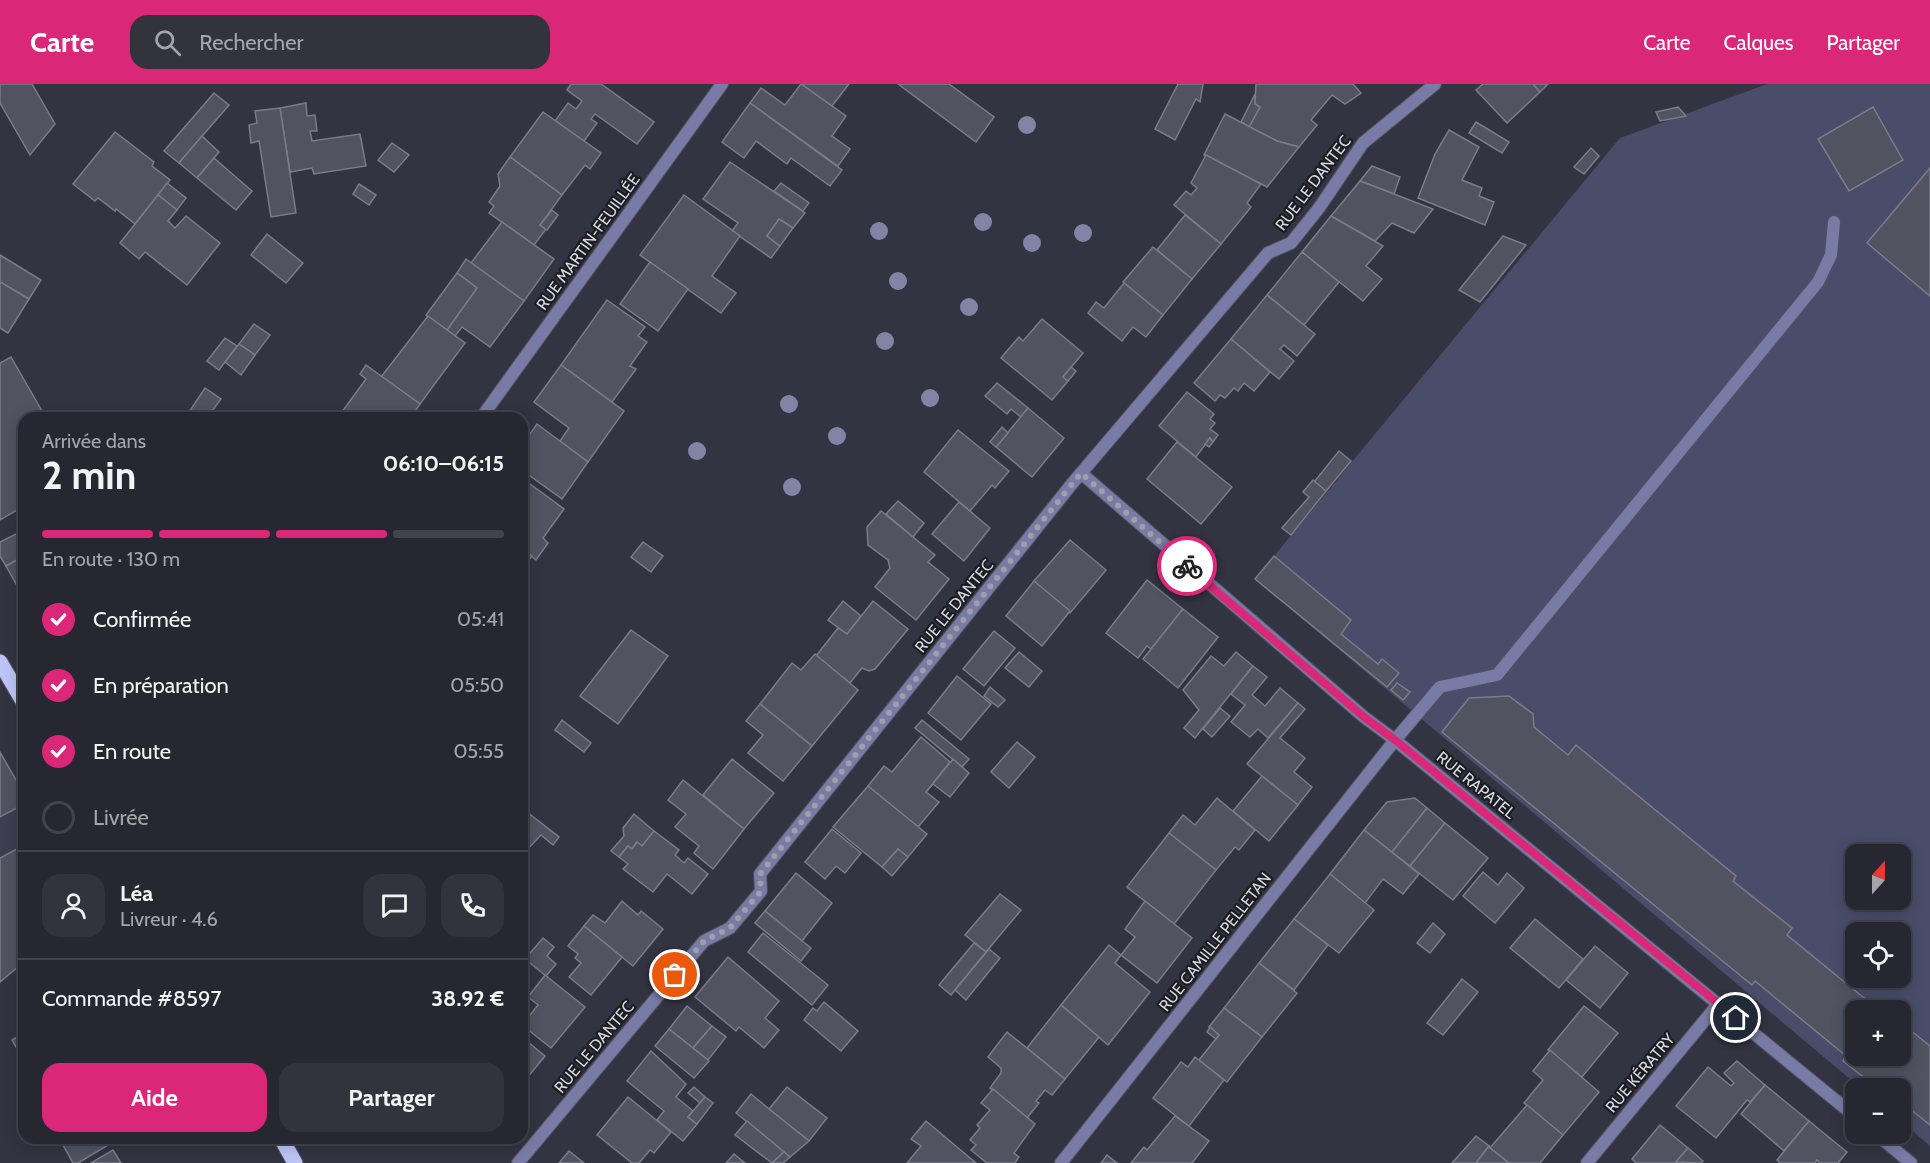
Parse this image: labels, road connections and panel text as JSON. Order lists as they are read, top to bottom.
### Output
{
  "streets": {
    "street": [
      "RUE LE DANTEC",
      "RUE MARTIN-FEUILLÉE",
      "RUE RAPATEL",
      "RUE CAMILLE PELLETAN",
      "RUE KÉRATRY"
    ]
  },
  "crossings": [
    ["RUE LE DANTEC", "RUE RAPATEL"],
    ["RUE RAPATEL", "RUE CAMILLE PELLETAN"],
    ["RUE RAPATEL", "RUE KÉRATRY"]
  ],
  "north": "top",
  "page": {
    "header": "Carte",
    "search": "Rechercher",
    "nav": ["Carte", "Calques", "Partager"],
    "heading": ["2 min", "Arrivée dans", "06:10–06:15"],
    "panel": [
      "Léa",
      "Livreur · 4.6",
      "Commande #8597",
      "38.92 €"
    ],
    "bar": "En route · 130 m",
    "list": [
      ["Confirmée", "05:41"],
      ["En préparation", "05:50"],
      ["En route", "05:55"],
      "Livrée"
    ],
    "map_buttons": ["+", "−"],
    "buttons": ["Aide", "Partager"]
  }
}
